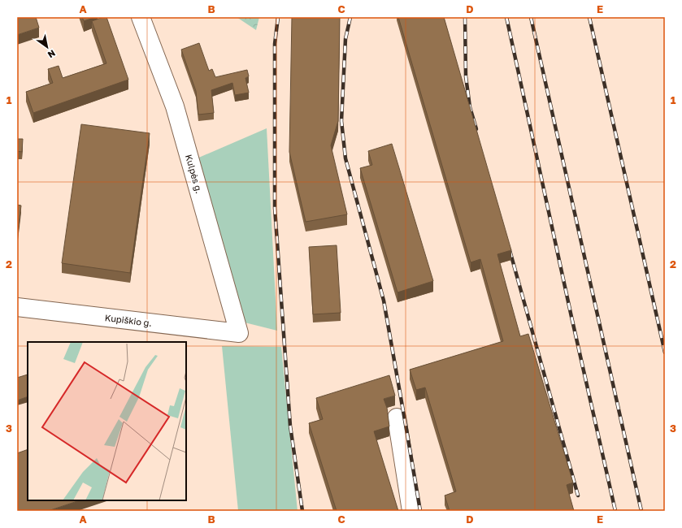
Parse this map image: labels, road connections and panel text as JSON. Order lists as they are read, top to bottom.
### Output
{
  "streets": {
    "street": ["Kulpės g.", "Kupiškio g."]
  },
  "crossings": [
    ["Kulpės g.", "Kupiškio g."]
  ],
  "north": "bottom right",
  "grid": {
    "columns": [
      "A",
      "B",
      "C",
      "D",
      "E"
    ],
    "rows": ["1", "2", "3"]
  }
}
